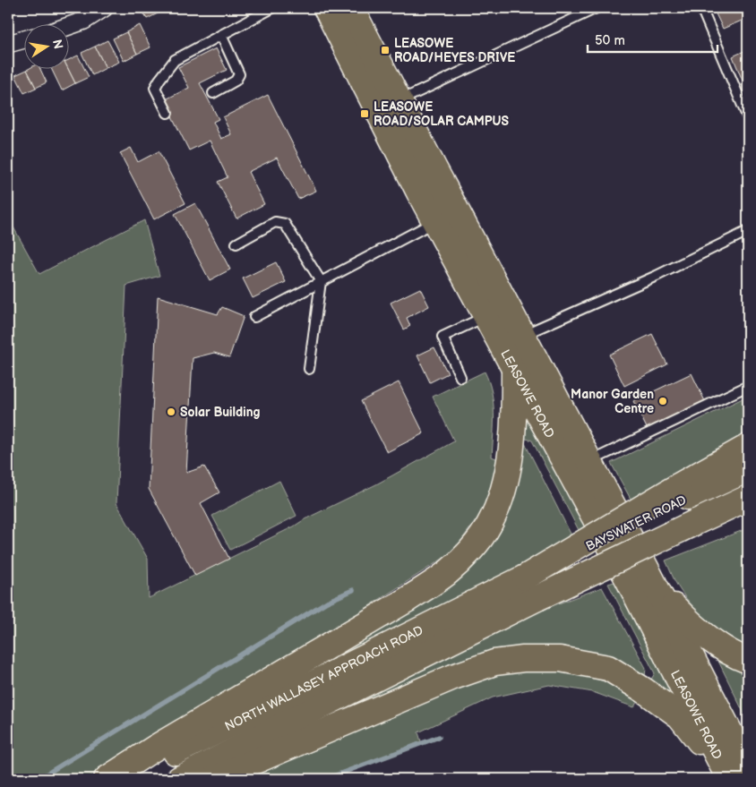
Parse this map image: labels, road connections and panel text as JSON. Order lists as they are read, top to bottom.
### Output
{
  "streets": {
    "main road": ["LEASOWE ROAD", "BAYSWATER ROAD", "NORTH WALLASEY APPROACH ROAD"]
  },
  "crossings": [
    ["BAYSWATER ROAD", "NORTH WALLASEY APPROACH ROAD"]
  ],
  "places": {
    "transit": ["LEASOWE ROAD/HEYES DRIVE", "LEASOWE ROAD/SOLAR CAMPUS"],
    "other": ["Manor Garden Centre", "Solar Building"]
  },
  "scale_bar": "50 m",
  "north": "right"
}
